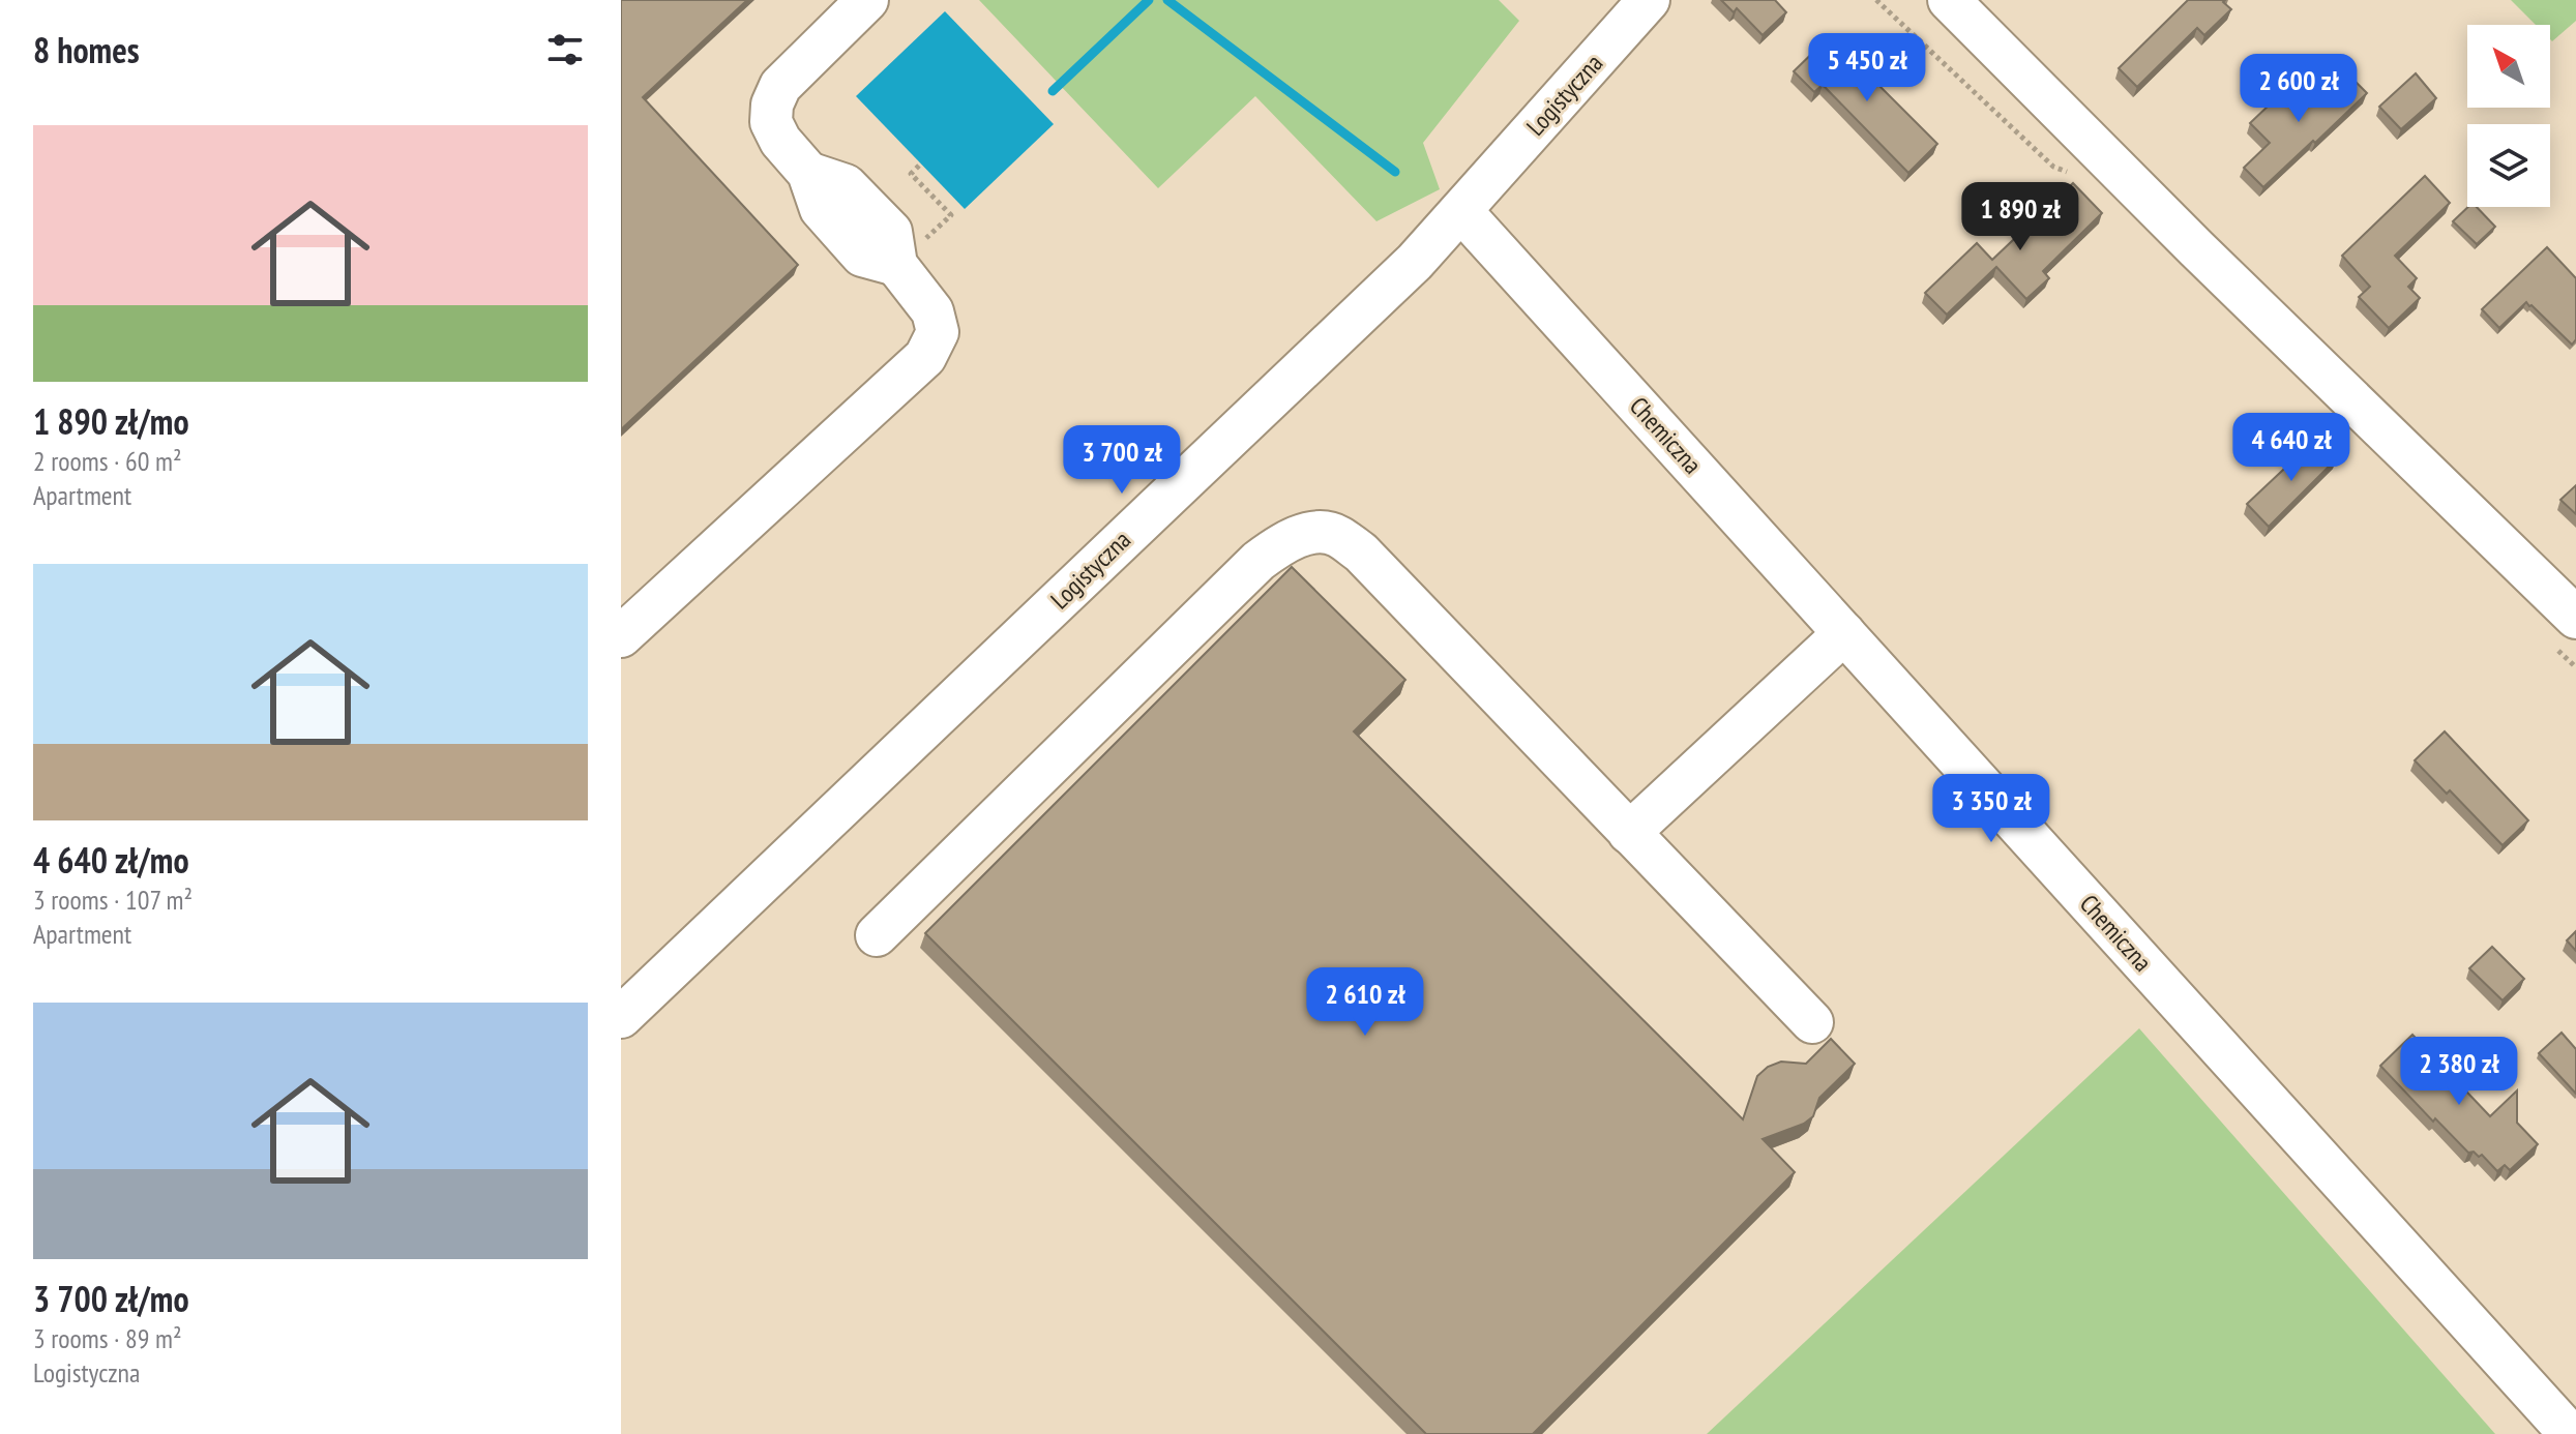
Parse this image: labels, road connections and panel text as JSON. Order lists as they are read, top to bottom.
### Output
{
  "streets": {
    "street": ["Logistyczna", "Chemiczna"]
  },
  "crossings": [
    ["Logistyczna", "Chemiczna"]
  ],
  "north": "top left",
  "page": {
    "heading": "8 homes",
    "price": [
      "5 450 zł",
      "2 600 zł",
      "1 890 zł",
      "4 640 zł",
      "3 700 zł",
      "3 350 zł",
      "2 610 zł",
      "2 380 zł"
    ],
    "list": [
      {
        "name": "1 890 zł/mo",
        "note": "2 rooms · 60 m² · Apartment"
      },
      {
        "name": "4 640 zł/mo",
        "note": "3 rooms · 107 m² · Apartment"
      },
      {
        "name": "3 700 zł/mo",
        "note": "3 rooms · 89 m² · Logistyczna"
      }
    ]
  }
}
